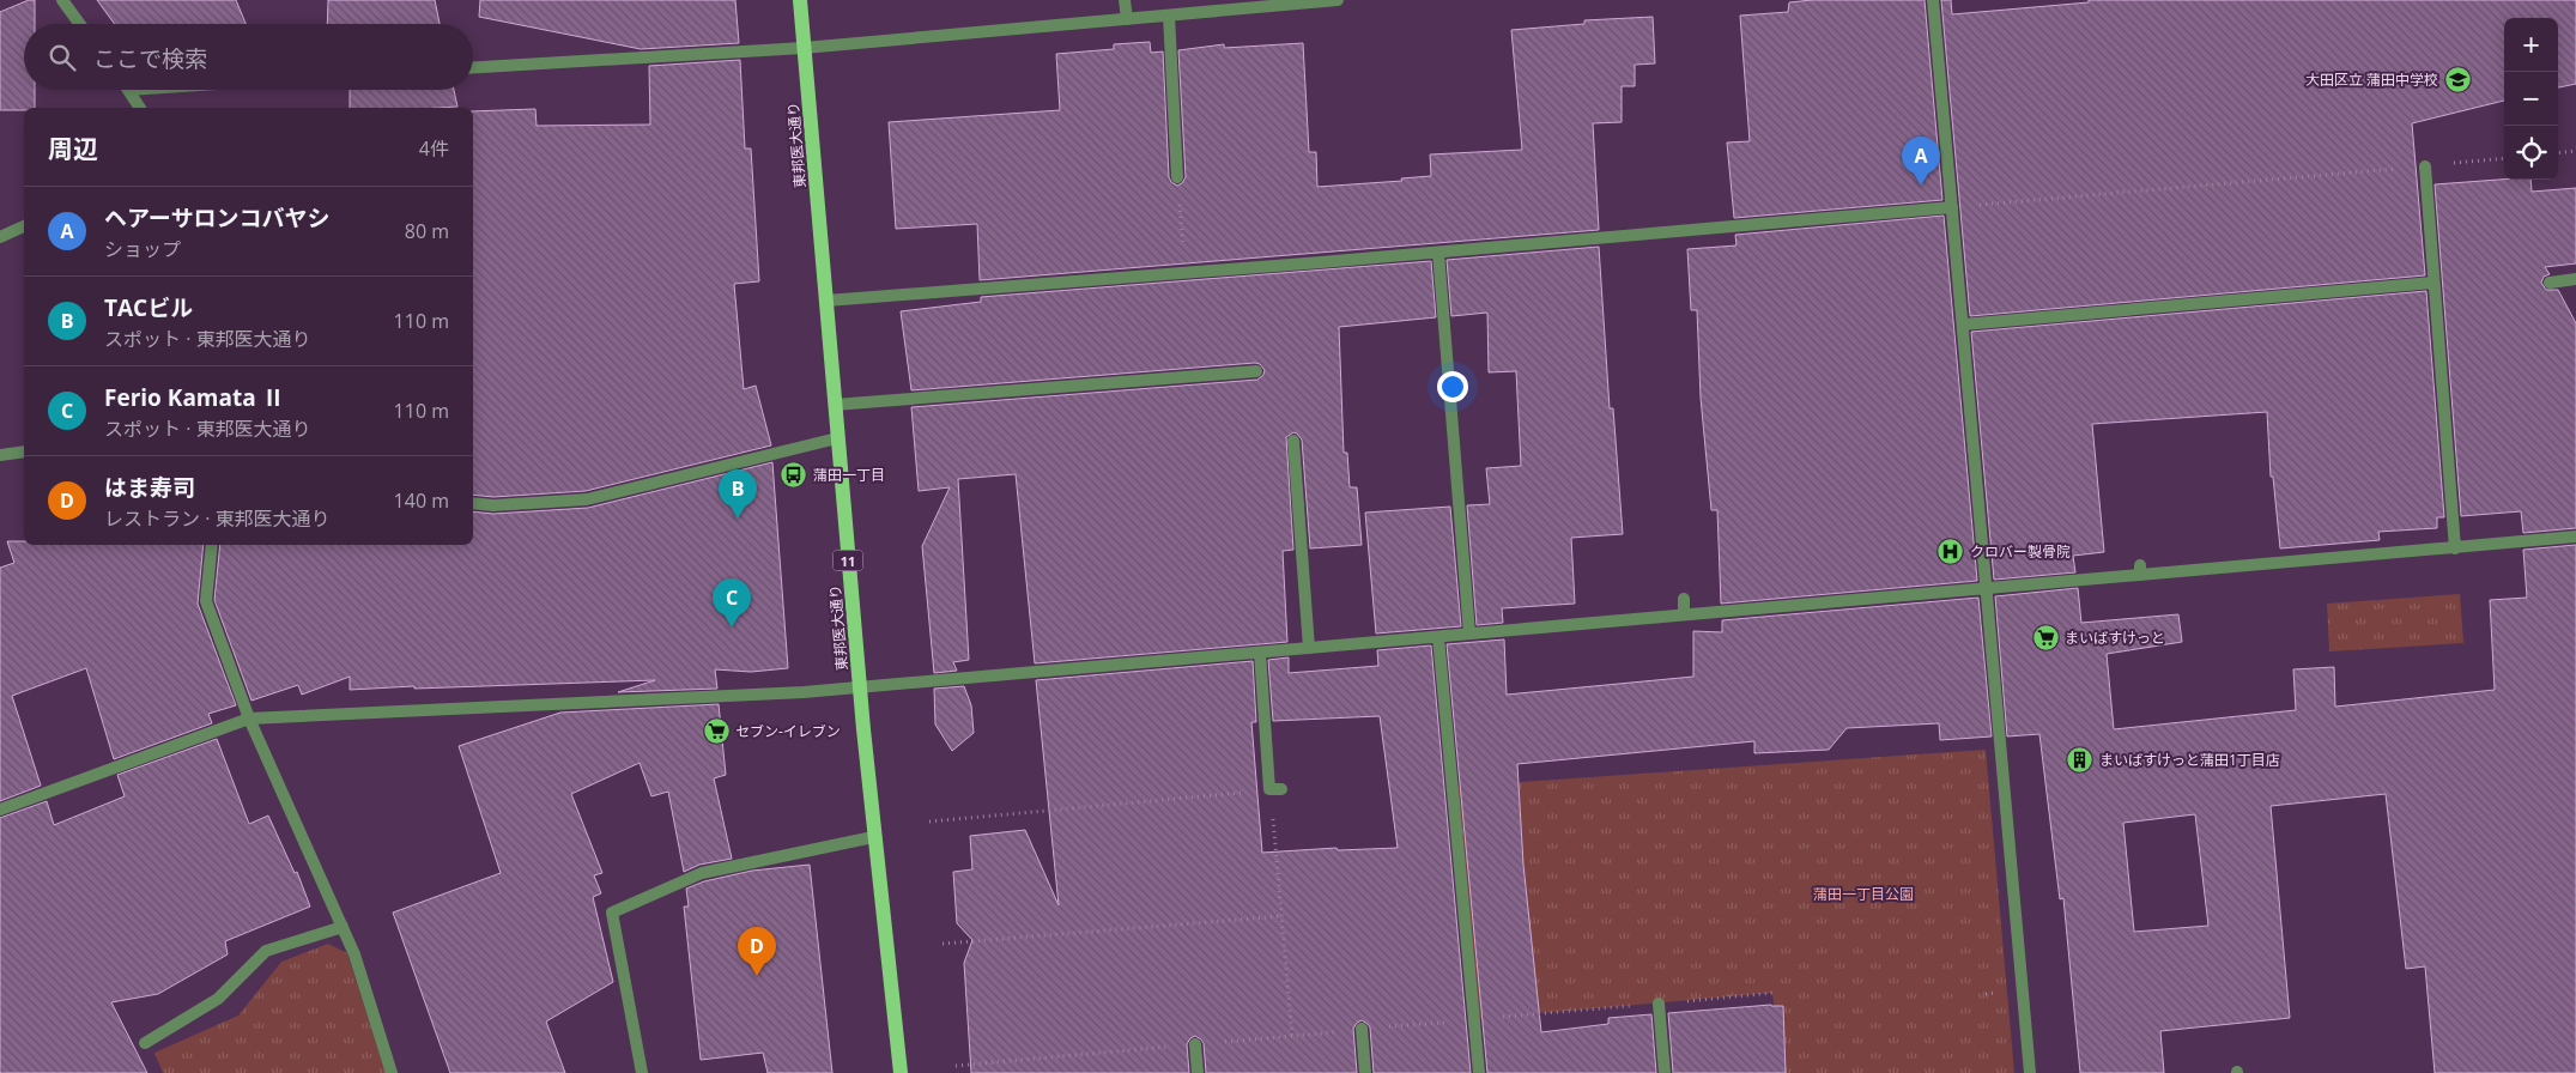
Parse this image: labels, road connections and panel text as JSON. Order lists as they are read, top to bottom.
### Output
{
  "streets": {
    "main road": ["東邦医大通り", "11"]
  },
  "parks": ["蒲田一丁目公園"],
  "places": {
    "school or university": ["大田区立 蒲田中学校"],
    "bus stop": ["蒲田一丁目"],
    "hospital": ["クロバー製骨院"],
    "supermarket": ["まいばすけっと", "セブン-イレブン"],
    "building": ["まいばすけっと蒲田1丁目店"]
  },
  "page": {
    "map_buttons": ["+", "−"],
    "search": "ここで検索",
    "heading": ["周辺", "4件"],
    "pins": [
      "A",
      "B",
      "C",
      "D"
    ],
    "list": [
      {
        "mark": "A",
        "name": "ヘアーサロンコバヤシ",
        "note": "ショップ",
        "value": "80 m"
      },
      {
        "mark": "B",
        "name": "TACビル",
        "note": "スポット · 東邦医大通り",
        "value": "110 m"
      },
      {
        "mark": "C",
        "name": "Ferio Kamata Ⅱ",
        "note": "スポット · 東邦医大通り",
        "value": "110 m"
      },
      {
        "mark": "D",
        "name": "はま寿司",
        "note": "レストラン · 東邦医大通り",
        "value": "140 m"
      }
    ]
  }
}
